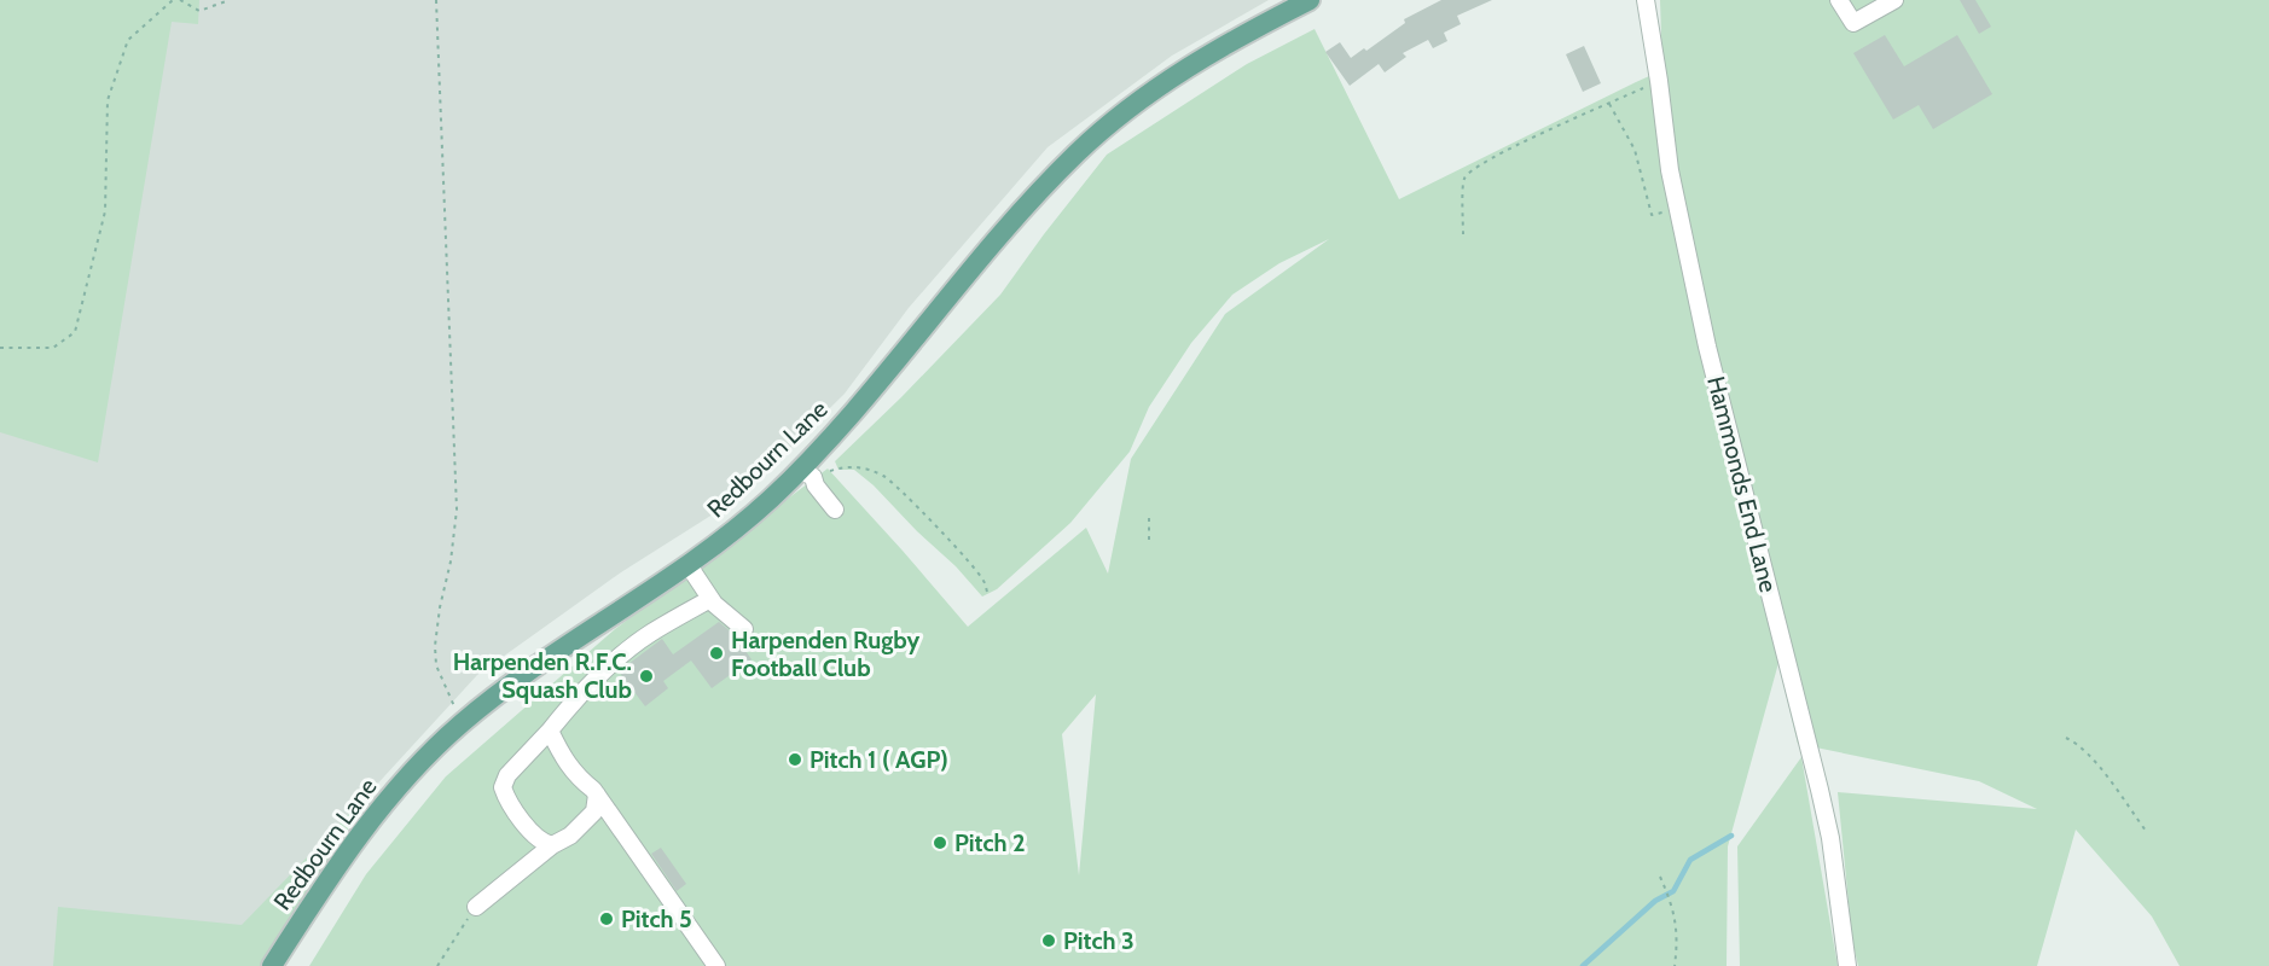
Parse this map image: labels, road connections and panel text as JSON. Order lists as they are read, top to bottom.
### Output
{
  "streets": {
    "main road": ["Redbourn Lane"],
    "street": ["Hammonds End Lane"]
  },
  "places": [
    "Harpenden Rugby Football Club",
    "Harpenden R.F.C. Squash Club",
    "Pitch 1 ( AGP)",
    "Pitch 2",
    "Pitch 5",
    "Pitch 3"
  ]
}
